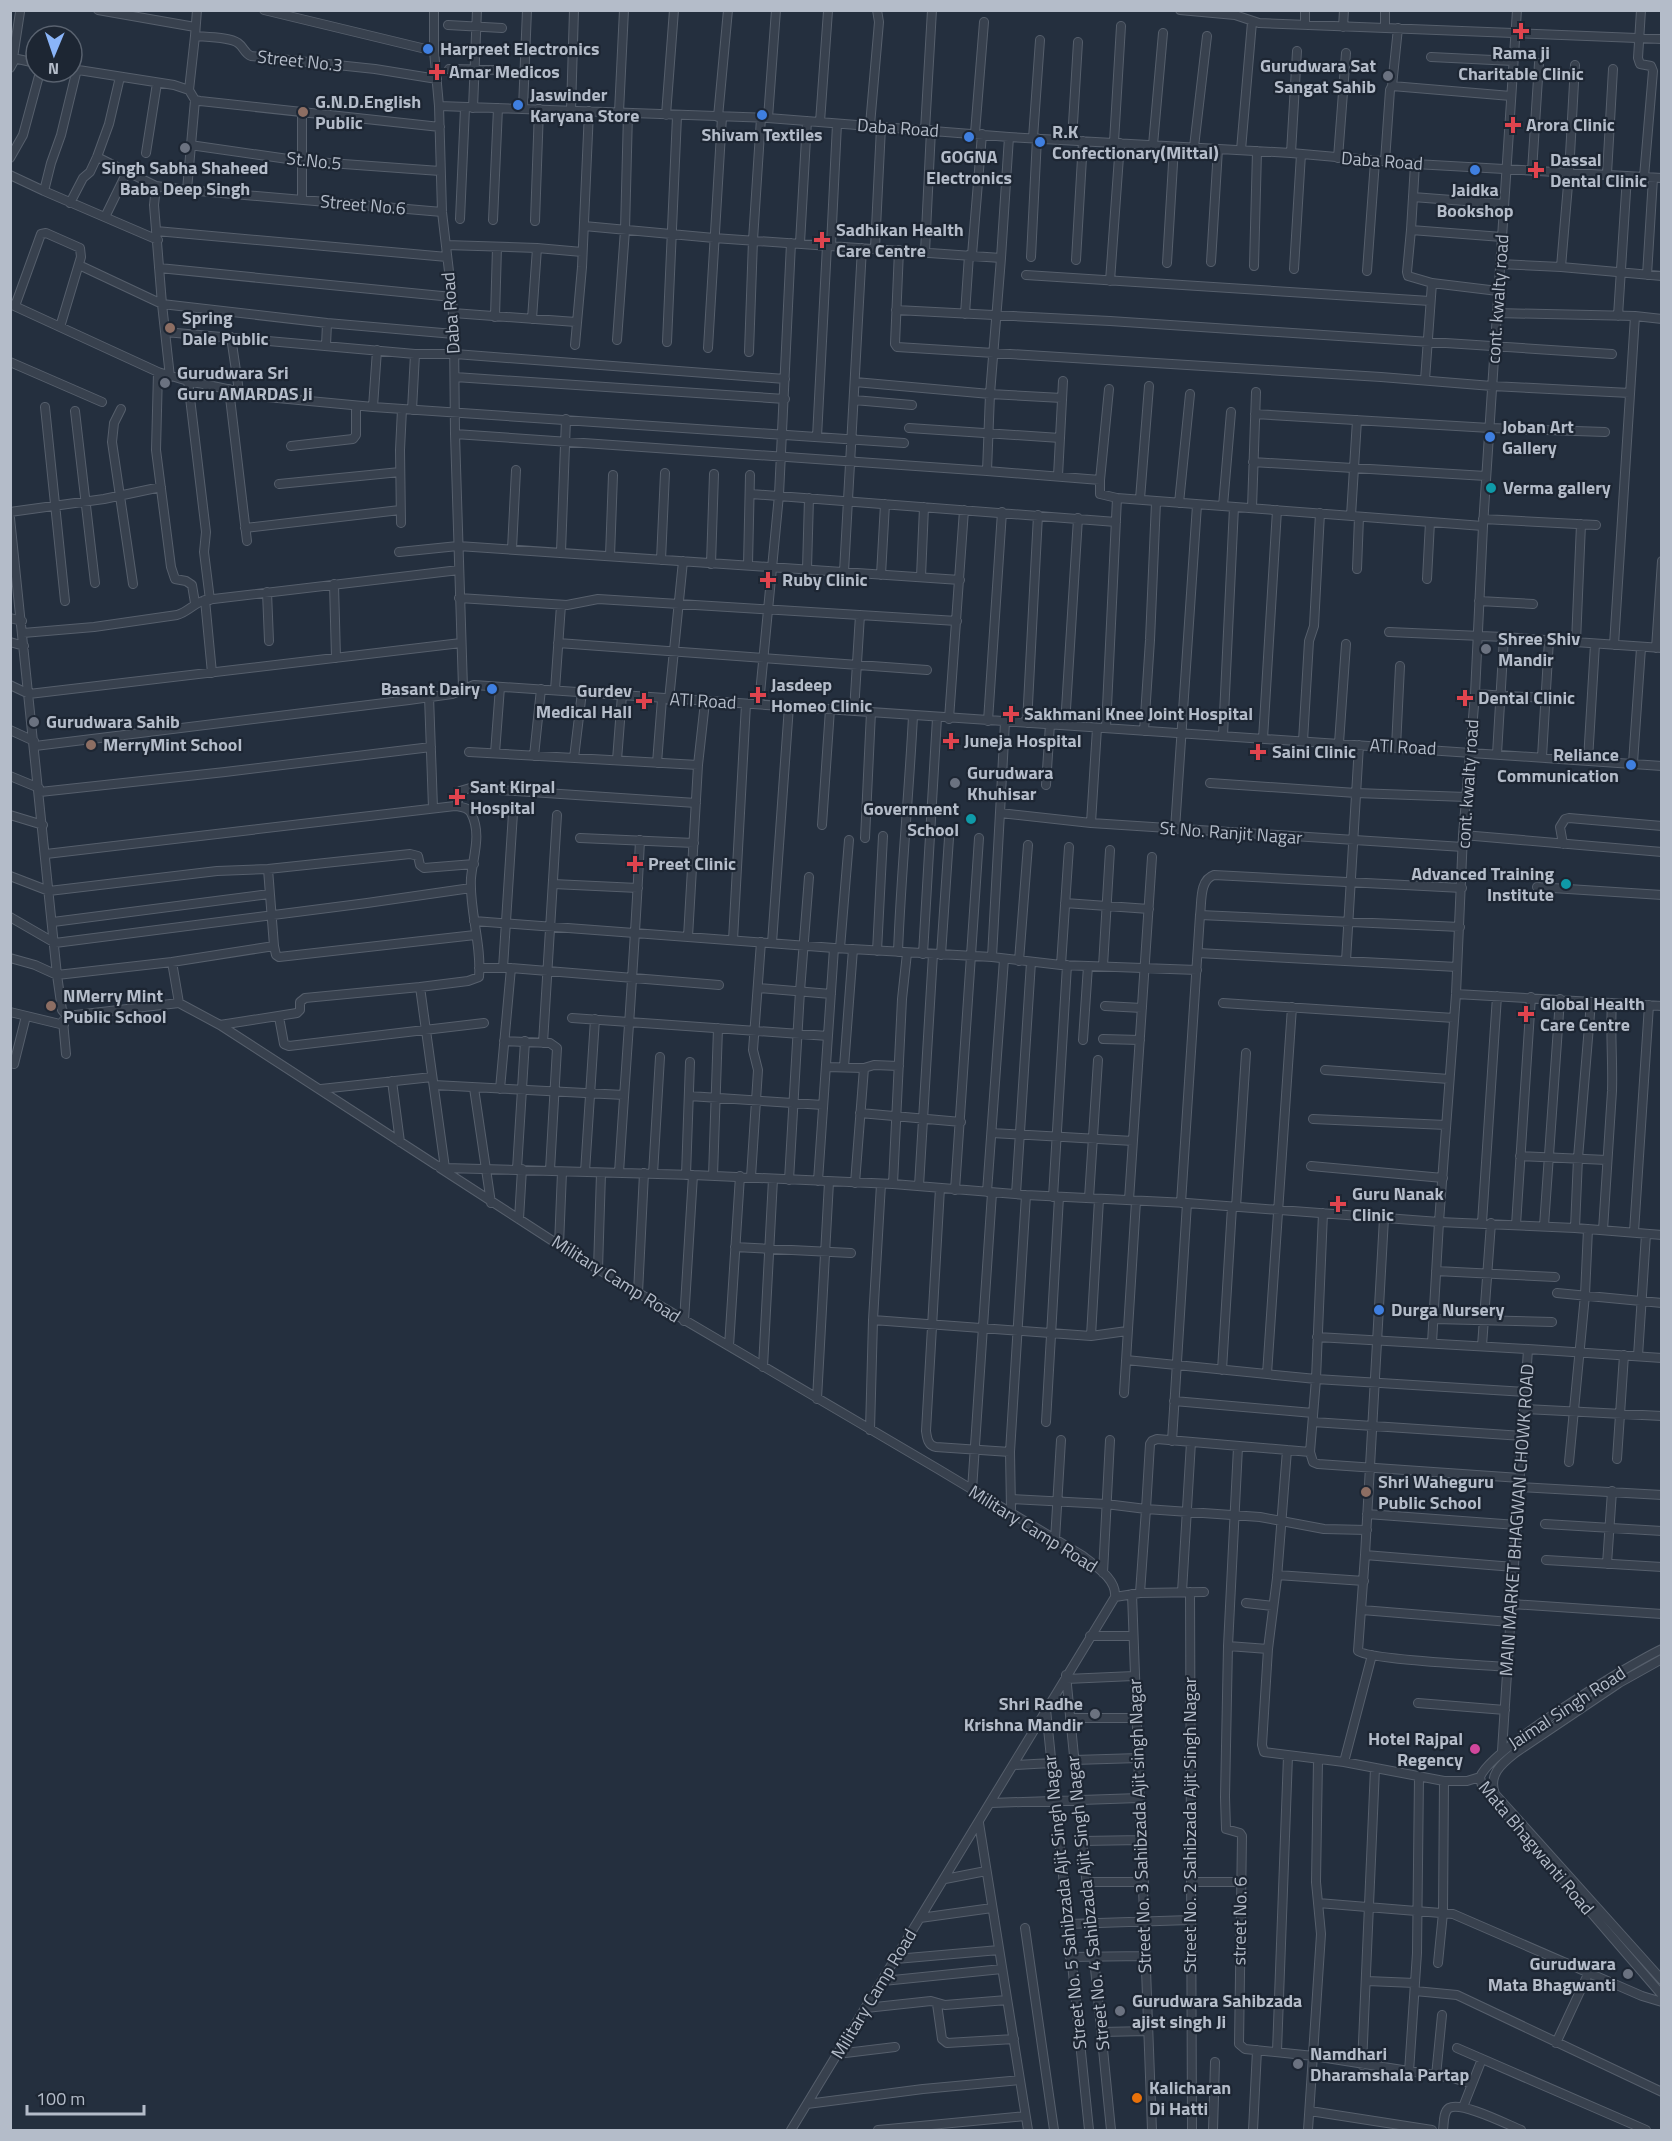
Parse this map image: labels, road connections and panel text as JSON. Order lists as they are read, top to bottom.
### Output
{
  "streets": {
    "street": [
      "Street No.3",
      "Daba Road",
      "St.No.5",
      "Street No.6",
      "cont. kwalty road",
      "ATI Road",
      "St No. Ranjit Nagar",
      "Military Camp Road",
      "MAIN MARKET BHAGWAN CHOWK ROAD",
      "Jaimal Singh Road",
      "Street No. 2 Sahibzada Ajit Singh Nagar",
      "Street No. 3 Sahibzada Ajit singh Nagar",
      "Mata Bhagwanti Road",
      "Street No. 5 Sahibzada Ajit Singh Nagar",
      "Street No. 4 Sahibzada Ajit Singh Nagar",
      "street No. 6"
    ]
  },
  "crossings": [
    ["Daba Road", "St.No.5"],
    ["Daba Road", "Street No.6"],
    ["Daba Road", "cont. kwalty road"],
    ["Daba Road", "ATI Road"],
    ["cont. kwalty road", "ATI Road"],
    ["cont. kwalty road", "St No. Ranjit Nagar"],
    ["cont. kwalty road", "MAIN MARKET BHAGWAN CHOWK ROAD"],
    ["Military Camp Road", "Street No. 5 Sahibzada Ajit Singh Nagar"],
    ["Military Camp Road", "Street No. 4 Sahibzada Ajit Singh Nagar"],
    ["MAIN MARKET BHAGWAN CHOWK ROAD", "Jaimal Singh Road"],
    ["Jaimal Singh Road", "Mata Bhagwanti Road"]
  ],
  "places": {
    "health": [
      "Rama ji Charitable Clinic",
      "Amar Medicos",
      "Arora Clinic",
      "Dassal Dental Clinic",
      "Sadhikan Health Care Centre",
      "Ruby Clinic",
      "Jasdeep Homeo Clinic",
      "Dental Clinic",
      "Gurdev Medical Hall",
      "Sakhmani Knee Joint Hospital",
      "Juneja Hospital",
      "Saini Clinic",
      "Sant Kirpal Hospital",
      "Preet Clinic",
      "Global Health Care Centre",
      "Guru Nanak Clinic"
    ],
    "other": [
      "Harpreet Electronics",
      "Gurudwara Sat Sangat Sahib",
      "Jaswinder Karyana Store",
      "G.N.D.English Public",
      "Shivam Textiles",
      "GOGNA Electronics",
      "R.K Confectionary(Mittal)",
      "Singh Sabha Shaheed Baba Deep Singh",
      "Jaidka Bookshop",
      "Spring Dale Public",
      "Gurudwara Sri Guru AMARDAS Ji",
      "Joban Art Gallery",
      "Verma gallery",
      "Shree Shiv Mandir",
      "Basant Dairy",
      "Gurudwara Sahib",
      "MerryMint School",
      "Reliance Communication",
      "Gurudwara Khuhisar",
      "Government School",
      "Advanced Training Institute",
      "NMerry Mint Public School",
      "Durga Nursery",
      "Shri Waheguru Public School",
      "Shri Radhe Krishna Mandir",
      "Hotel Rajpal Regency",
      "Gurudwara Mata Bhagwanti",
      "Gurudwara Sahibzada ajist singh Ji",
      "Namdhari Dharamshala Partap",
      "Kalicharan Di Hatti"
    ]
  },
  "scale_bar": "100 m",
  "north": "bottom"
}
